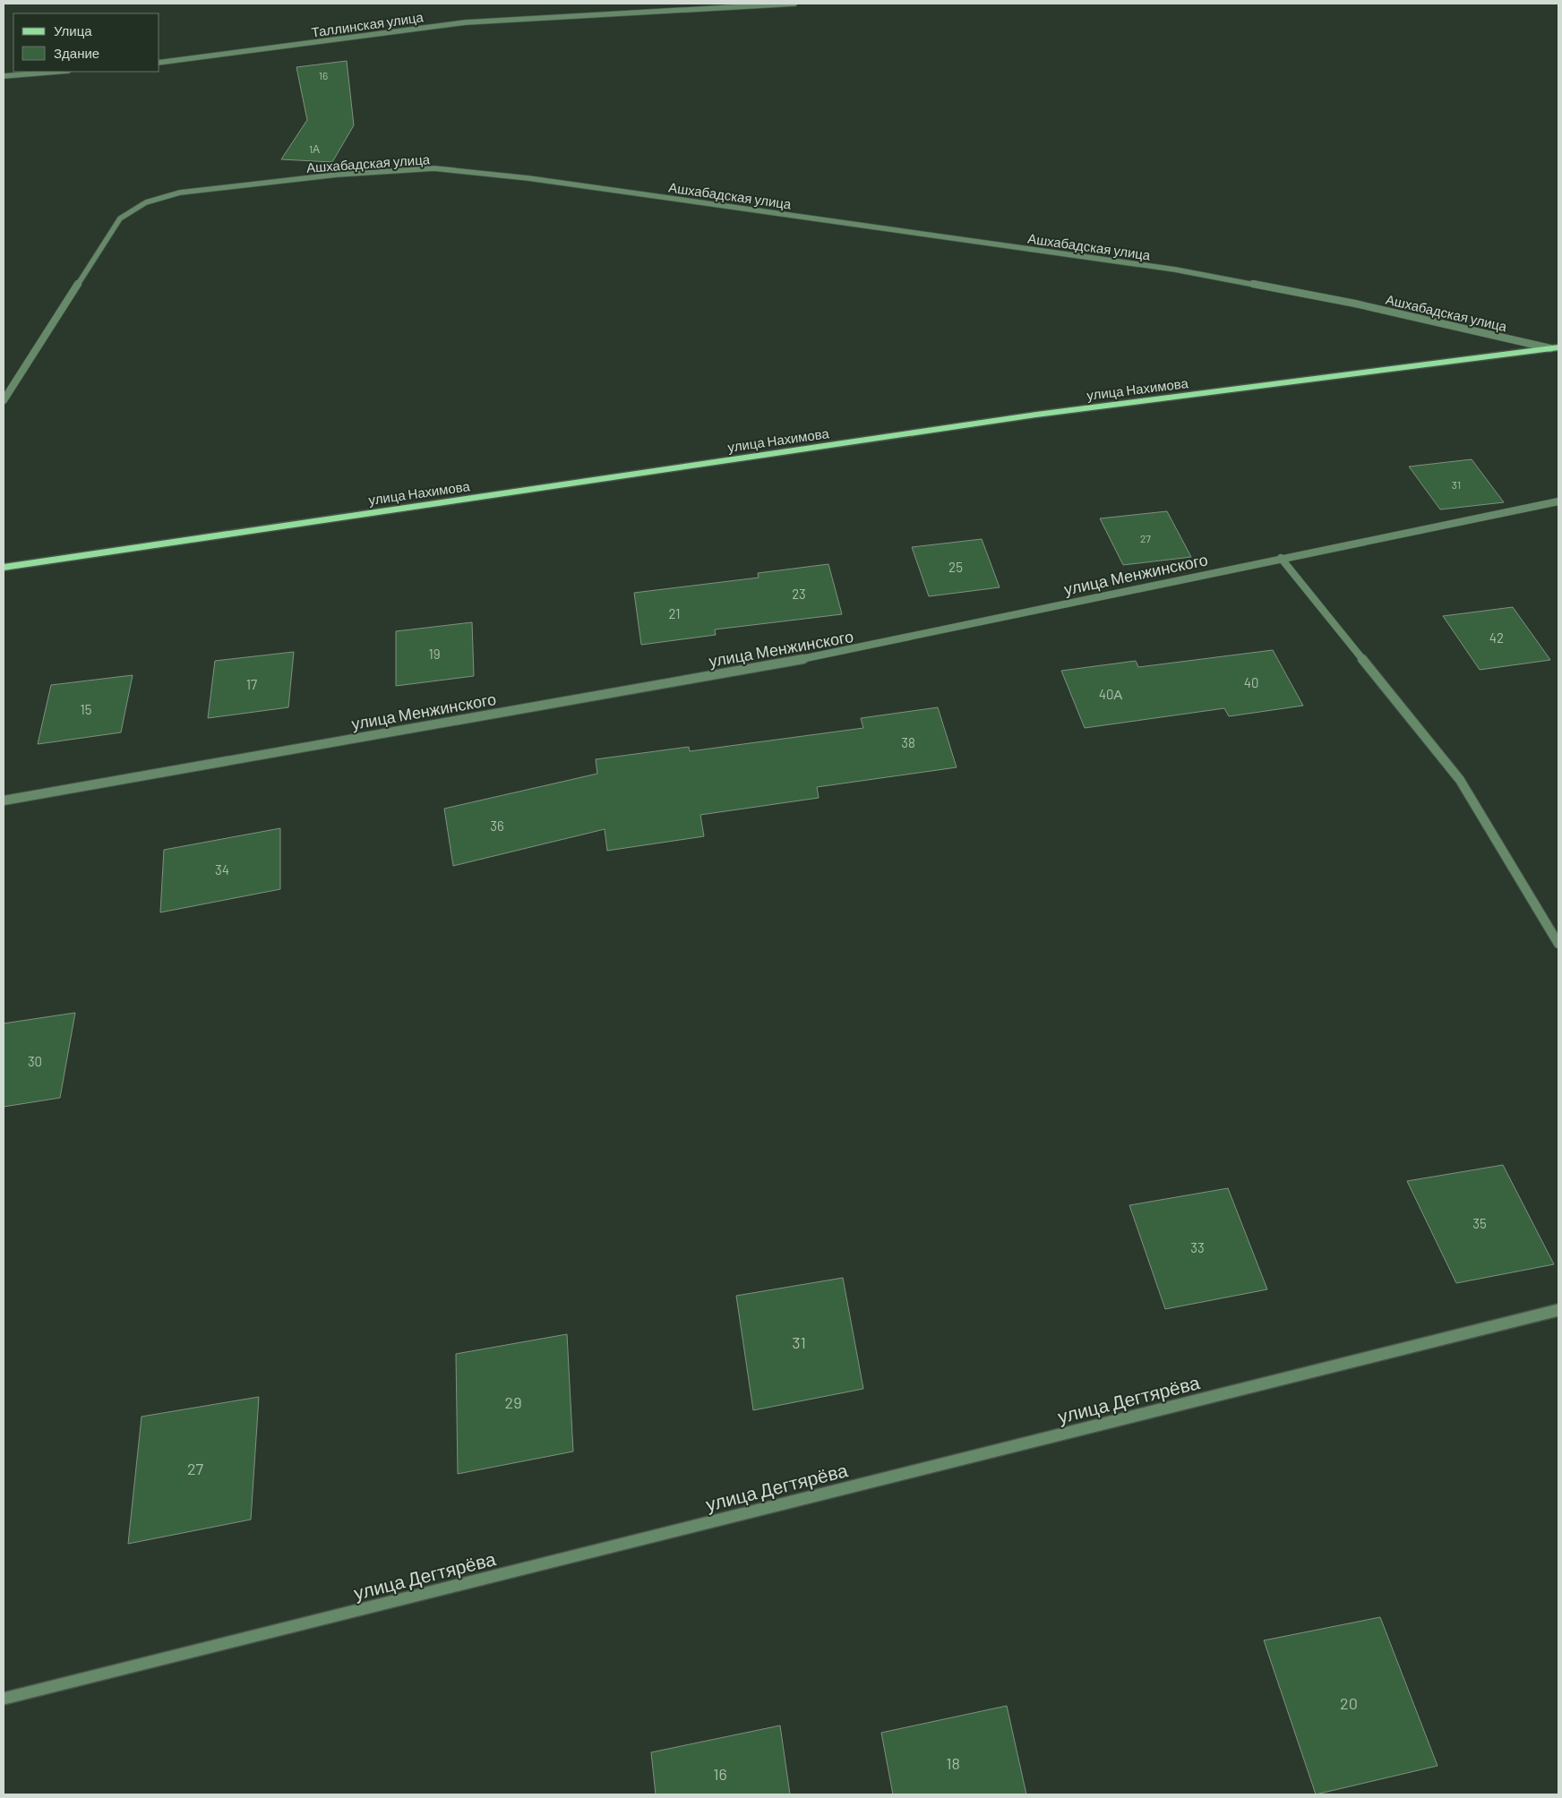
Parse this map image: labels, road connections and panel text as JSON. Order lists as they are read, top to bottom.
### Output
{
  "streets": {
    "main road": ["улица Нахимова"],
    "street": [
      "Таллинская улица",
      "Ашхабадская улица",
      "улица Менжинского",
      "улица Дегтярёва"
    ]
  },
  "crossings": [
    ["Ашхабадская улица", "улица Нахимова"]
  ],
  "house_numbers": [
    "16",
    "1А",
    "31",
    "27",
    "25",
    "23",
    "21",
    "42",
    "19",
    "40",
    "17",
    "40А",
    "15",
    "38",
    "36",
    "34",
    "30",
    "35",
    "33",
    "31",
    "29",
    "27",
    "20",
    "18",
    "16"
  ],
  "legend": ["Улица", "Здание"]
}
